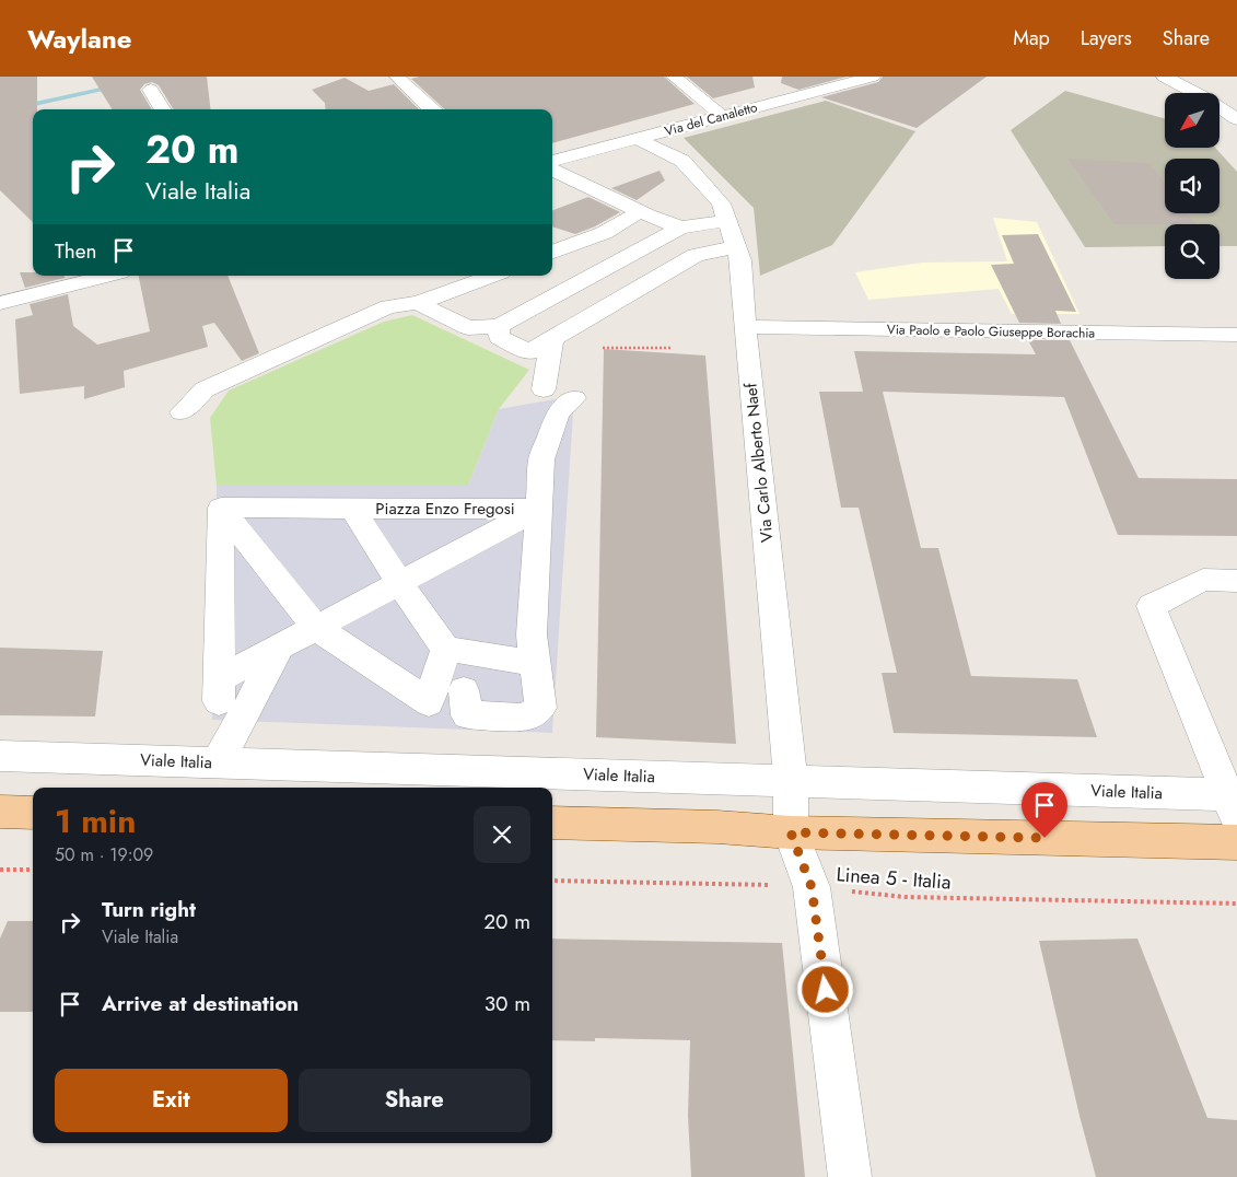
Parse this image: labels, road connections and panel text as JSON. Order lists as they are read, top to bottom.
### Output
{
  "streets": {
    "street": [
      "Via del Canaletto",
      "Via Paolo e Paolo Giuseppe Borachia",
      "Via Carlo Alberto Naef",
      "Piazza Enzo Fregosi",
      "Viale Italia"
    ],
    "path": ["Linea 5 - Italia"]
  },
  "crossings": [
    ["Via del Canaletto", "Via Carlo Alberto Naef"],
    ["Via Paolo e Paolo Giuseppe Borachia", "Via Carlo Alberto Naef"],
    ["Via Carlo Alberto Naef", "Viale Italia"]
  ],
  "north": "bottom left",
  "page": {
    "header": "Waylane",
    "nav": ["Map", "Layers", "Share"],
    "turn": ["20 m", "Viale Italia"],
    "then": "Then",
    "heading": ["1 min", "50 m · 19:09"],
    "list": [
      {
        "name": "Turn right",
        "note": "Viale Italia",
        "value": "20 m"
      },
      {
        "name": "Arrive at destination",
        "value": "30 m"
      }
    ],
    "buttons": ["Exit", "Share"]
  }
}
